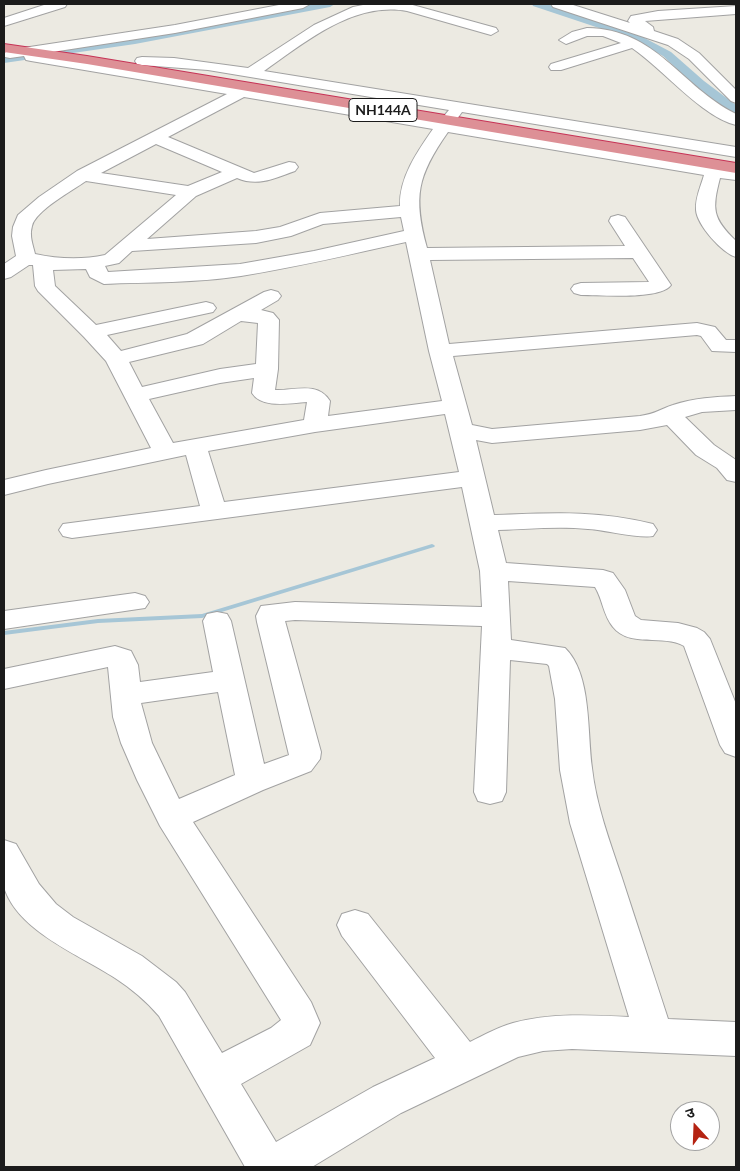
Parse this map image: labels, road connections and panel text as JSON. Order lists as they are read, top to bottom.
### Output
{
  "streets": {
    "highway": ["NH144A"]
  },
  "north": "top"
}
